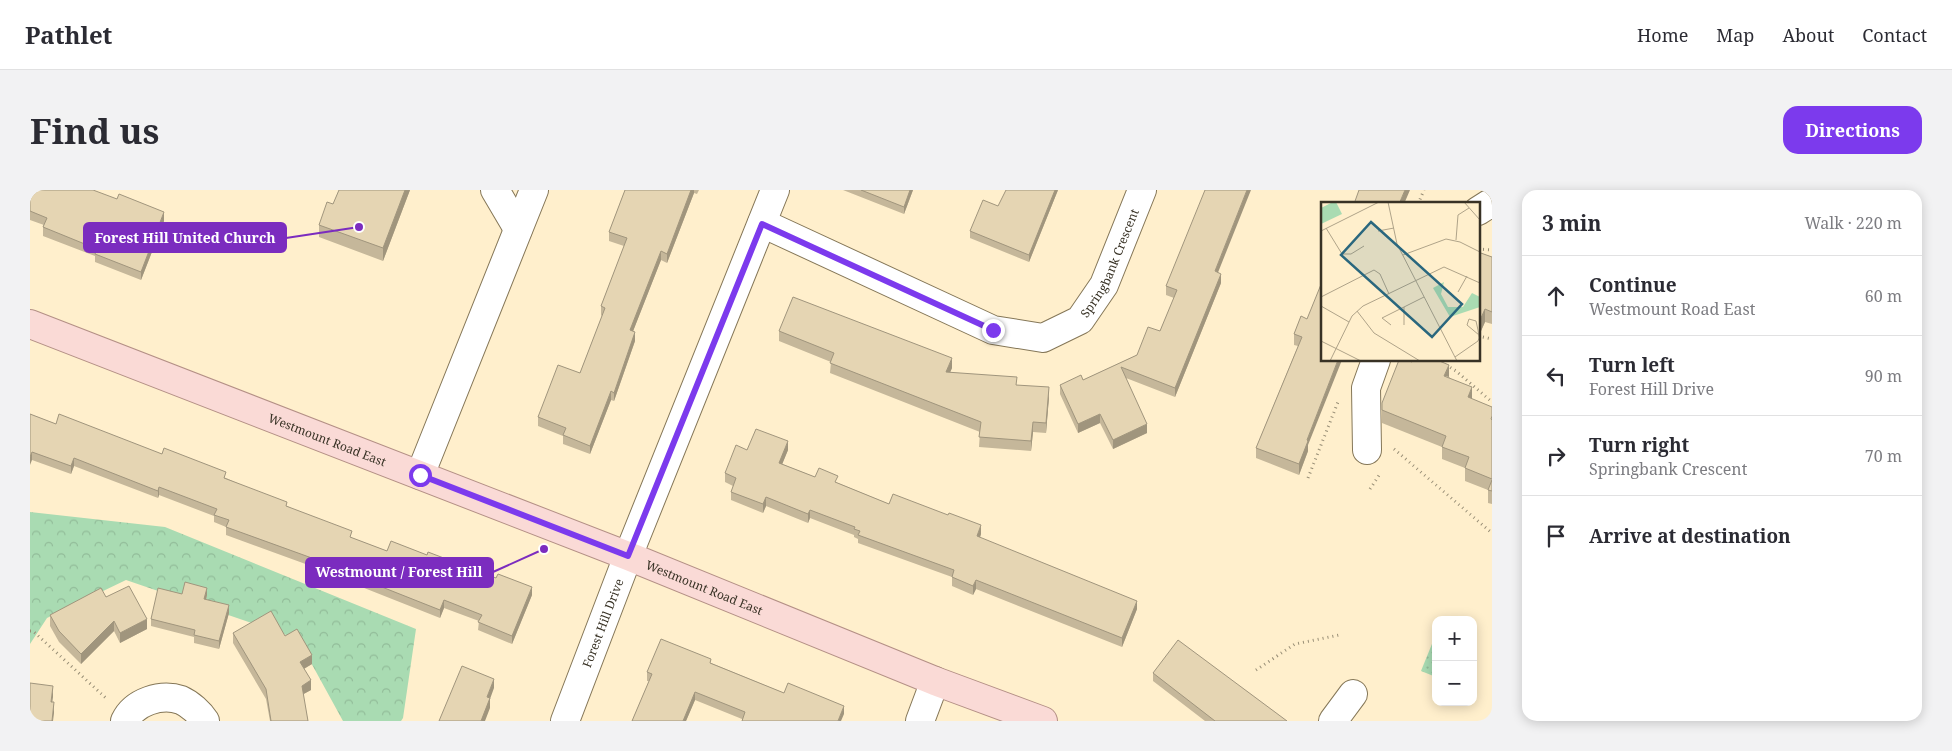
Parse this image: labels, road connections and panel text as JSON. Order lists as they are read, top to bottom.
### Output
{
  "streets": {
    "main road": ["Westmount Road East"],
    "street": ["Springbank Crescent", "Forest Hill Drive"]
  },
  "crossings": [
    ["Springbank Crescent", "Forest Hill Drive"],
    ["Westmount Road East", "Forest Hill Drive"]
  ],
  "places": ["Forest Hill United Church", "Westmount / Forest Hill"],
  "page": {
    "header": "Pathlet",
    "nav": [
      "Home",
      "Map",
      "About",
      "Contact"
    ],
    "buttons": "Directions",
    "title": "Find us",
    "heading": ["3 min", "Walk · 220 m"],
    "list": [
      ["Continue", "Westmount Road East", "60 m"],
      ["Turn left", "Forest Hill Drive", "90 m"],
      ["Turn right", "Springbank Crescent", "70 m"],
      "Arrive at destination"
    ],
    "map_buttons": ["+", "−"]
  }
}
